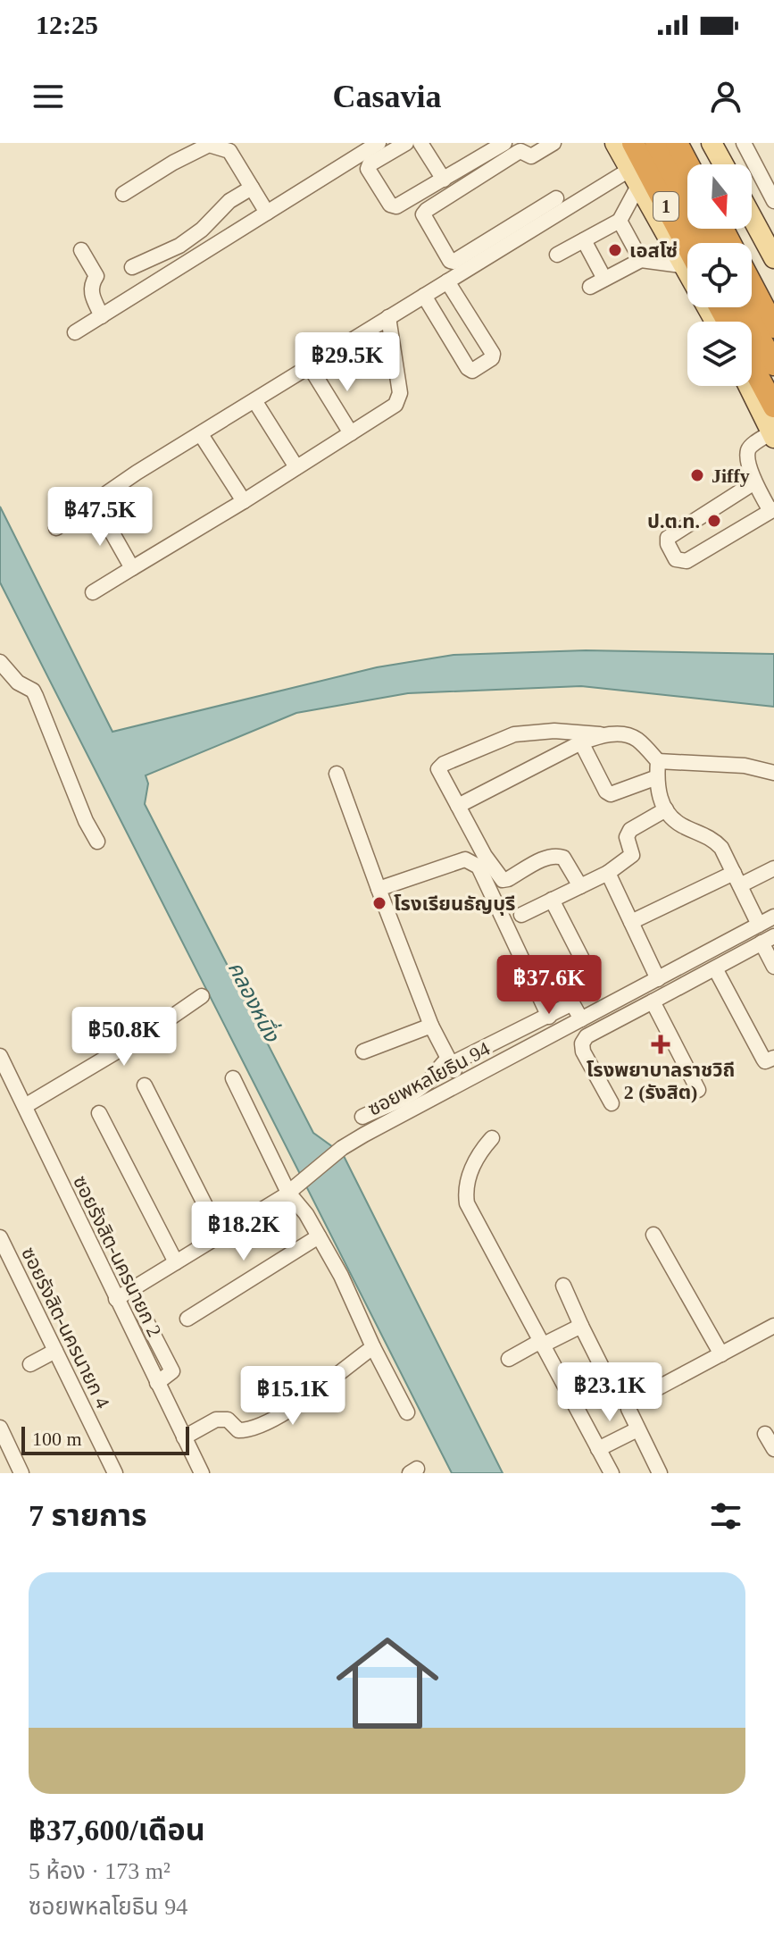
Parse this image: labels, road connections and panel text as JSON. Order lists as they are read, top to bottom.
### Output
{
  "streets": {
    "highway": ["1"],
    "street": ["ซอยพหลโยธิน 94", "ซอยรังสิต-นครนายก 2", "ซอยรังสิต-นครนายก 4"]
  },
  "crossings": [
    ["ซอยพหลโยธิน 94", "ซอยรังสิต-นครนายก 2"]
  ],
  "water": ["คลองหนึ่ง"],
  "places": {
    "other": [
      "เอสโซ่",
      "Jiffy",
      "ป.ต.ท.",
      "โรงเรียนธัญบุรี"
    ],
    "health": ["โรงพยาบาลราชวิถี 2 (รังสิต)"]
  },
  "scale_bar": "100 m",
  "north": "bottom",
  "page": {
    "status": "12:25",
    "header": "Casavia",
    "price": [
      "฿29.5K",
      "฿47.5K",
      "฿37.6K",
      "฿50.8K",
      "฿18.2K",
      "฿23.1K",
      "฿15.1K"
    ],
    "scale": "100 m",
    "heading": "7 รายการ",
    "list": [
      {
        "name": "฿37,600/เดือน",
        "note": "5 ห้อง · 173 m² · ซอยพหลโยธิน 94"
      }
    ]
  }
}
